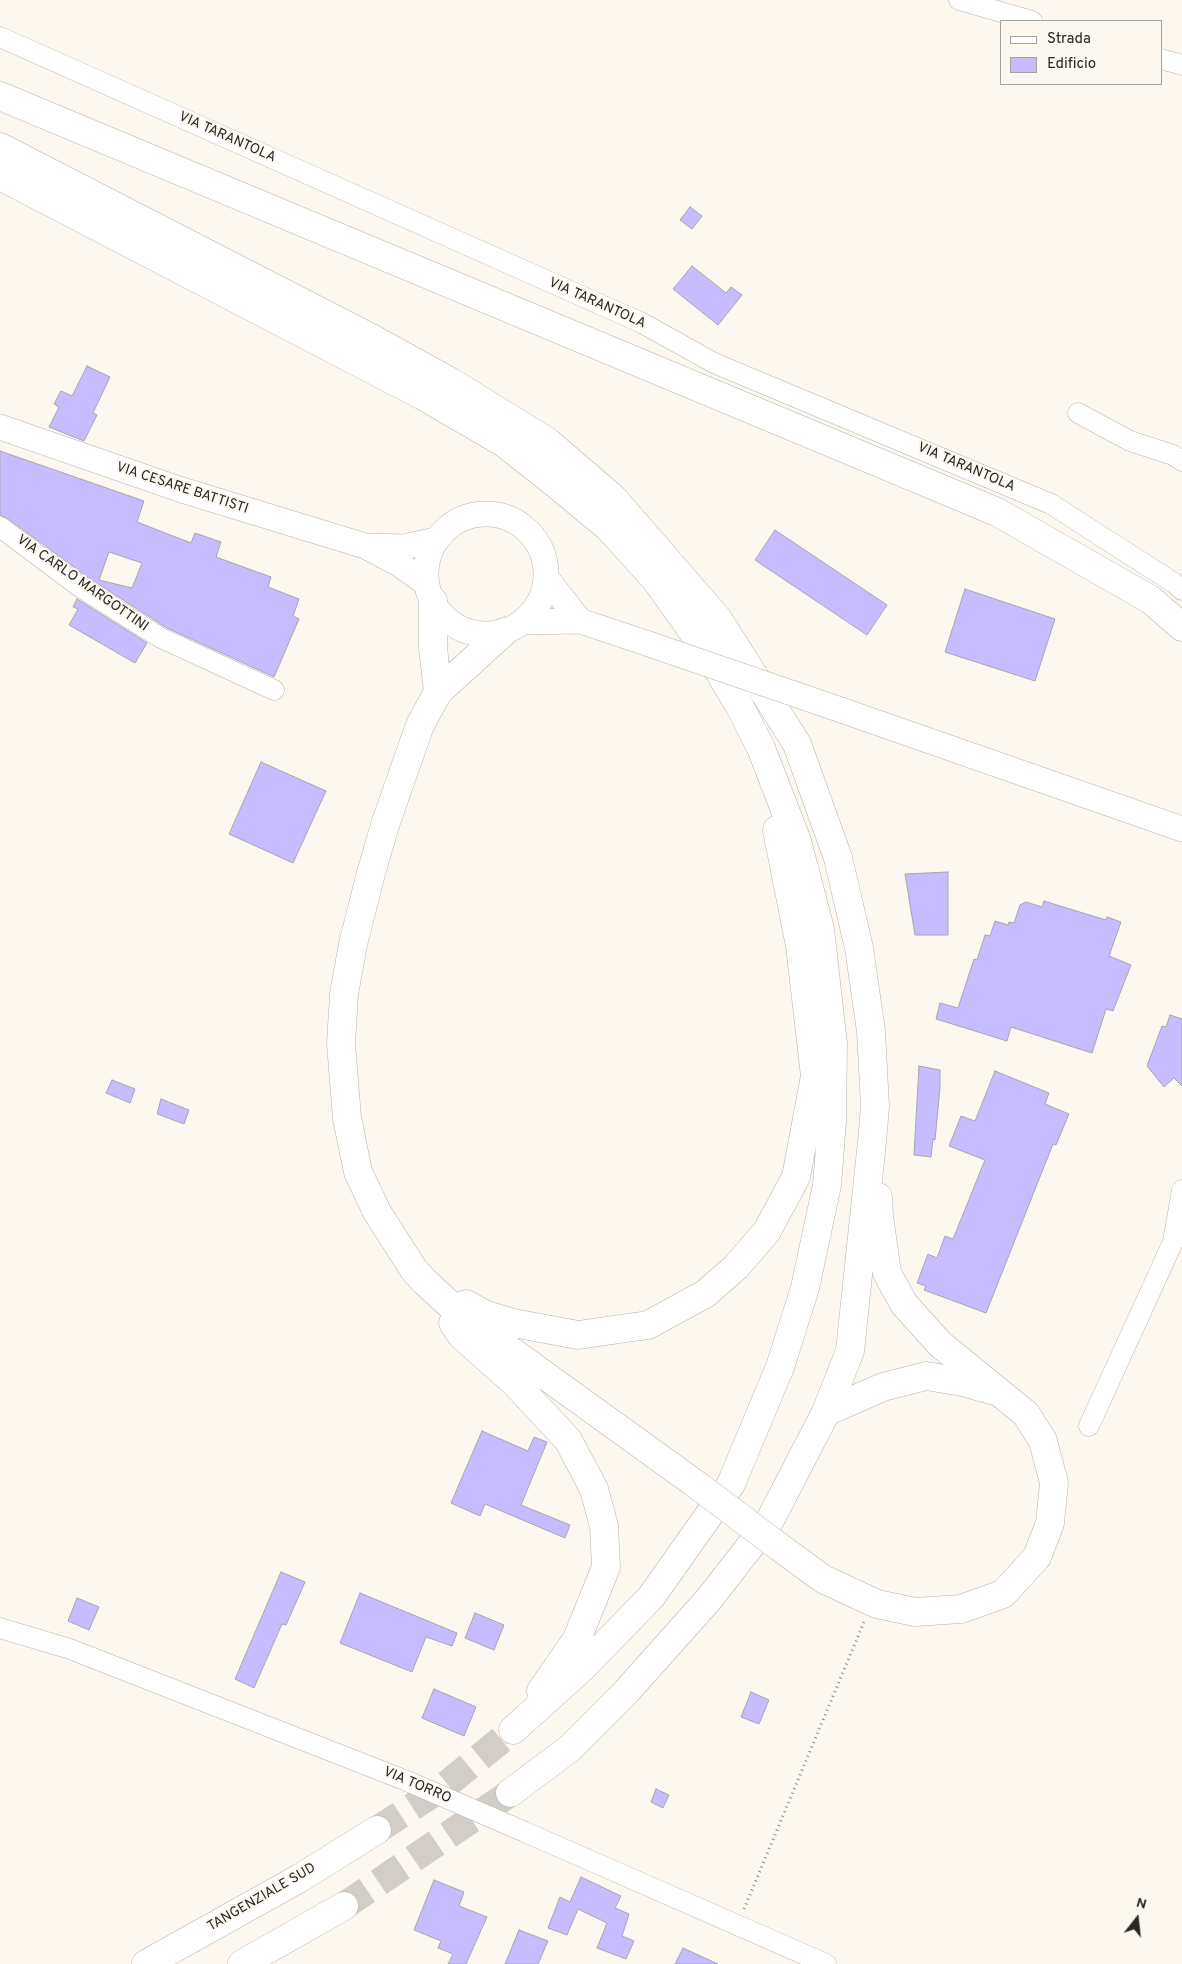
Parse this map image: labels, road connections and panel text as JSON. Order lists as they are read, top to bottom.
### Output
{
  "streets": {
    "highway": ["TANGENZIALE SUD"],
    "main road": ["VIA CESARE BATTISTI"],
    "street": ["VIA TARANTOLA", "VIA CARLO MARGOTTINI", "VIA TORRO"]
  },
  "legend": ["Strada", "Edificio"],
  "north": "top"
}
